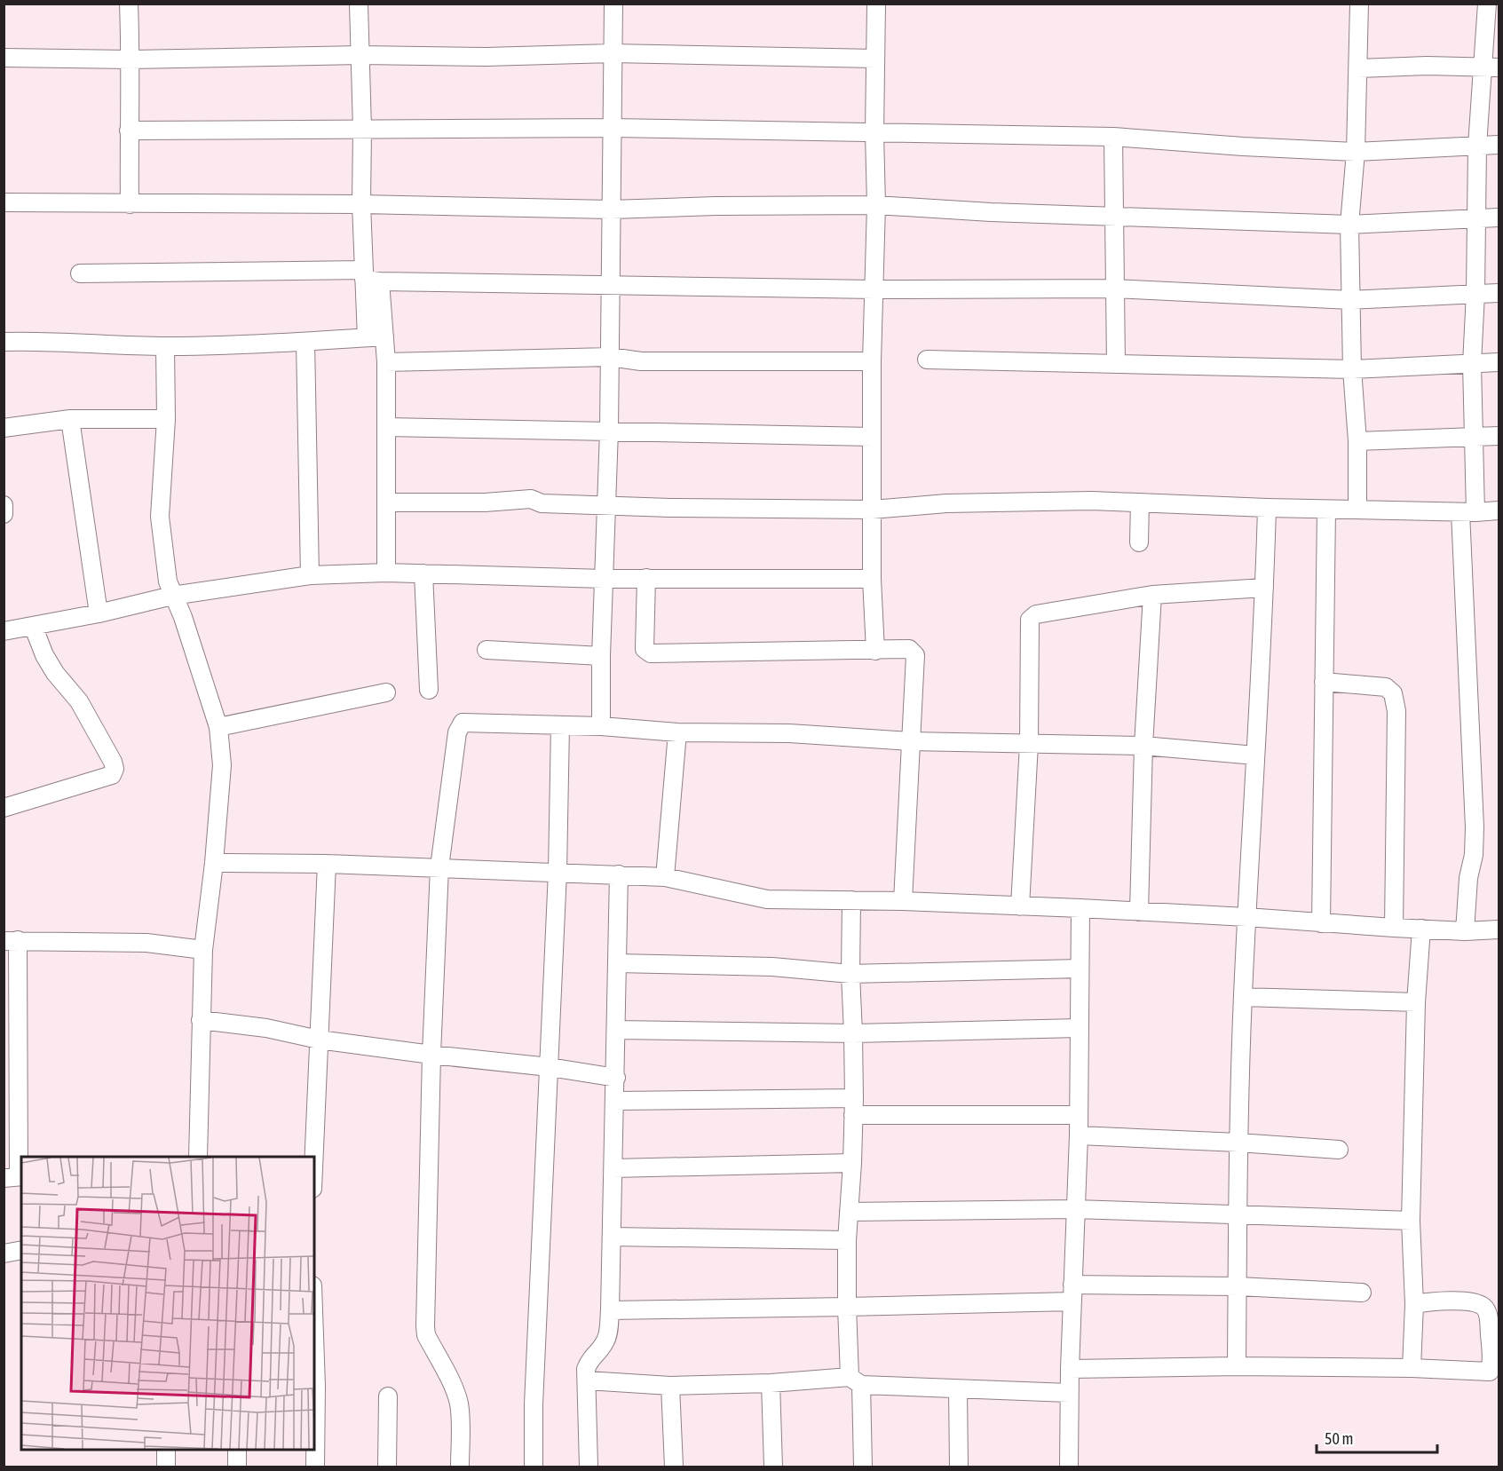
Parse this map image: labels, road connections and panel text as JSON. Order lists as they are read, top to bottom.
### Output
{
  "scale_bar": "50 m"
}
